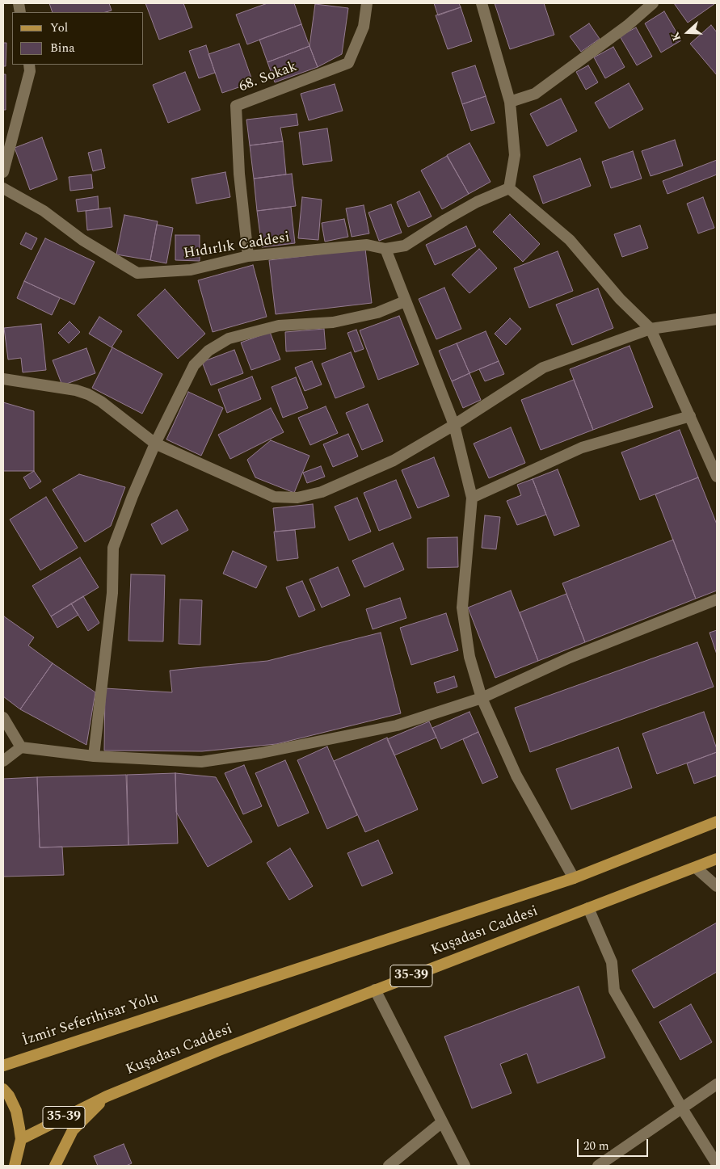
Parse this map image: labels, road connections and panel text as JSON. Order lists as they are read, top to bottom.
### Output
{
  "streets": {
    "main road": ["Kuşadası Caddesi", "35-39", "İzmir Seferihisar Yolu"],
    "street": ["68. Sokak", "Hıdırlık Caddesi"]
  },
  "crossings": [
    ["68. Sokak", "Hıdırlık Caddesi"],
    ["Kuşadası Caddesi", "35-39"],
    ["Kuşadası Caddesi", "İzmir Seferihisar Yolu"]
  ],
  "legend": ["Yol", "Bina"],
  "scale_bar": "20 m",
  "north": "left"
}
